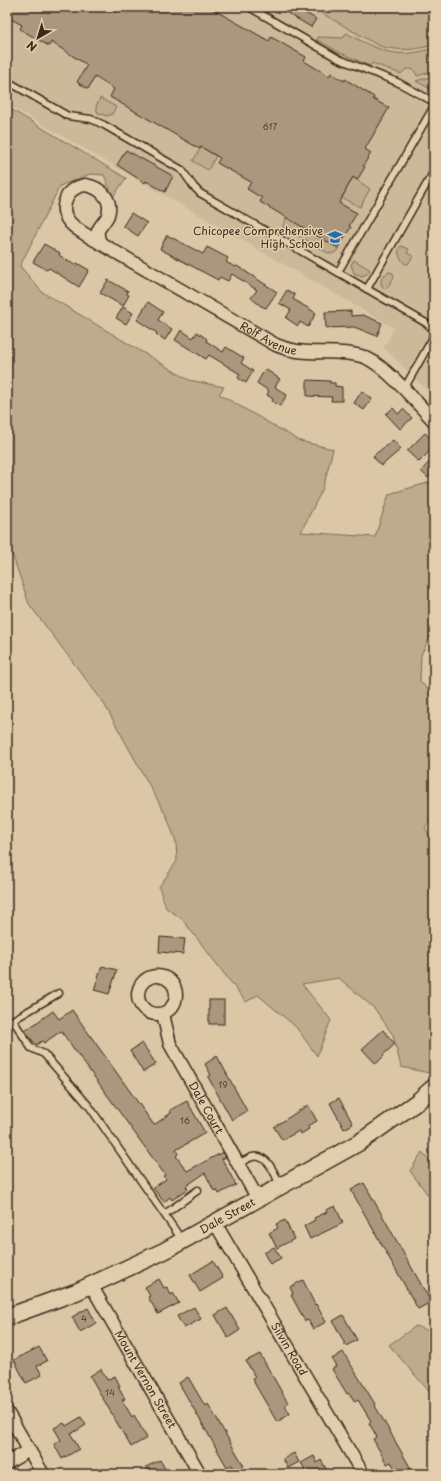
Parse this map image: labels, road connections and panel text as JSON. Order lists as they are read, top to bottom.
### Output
{
  "streets": {
    "street": [
      "Rolf Avenue",
      "Dale Court",
      "Dale Street",
      "Silvin Road",
      "Mount Vernon Street"
    ]
  },
  "crossings": [
    ["Dale Court", "Dale Street"],
    ["Dale Street", "Silvin Road"],
    ["Dale Street", "Mount Vernon Street"]
  ],
  "places": {
    "school or university": ["Chicopee Comprehensive High School"]
  },
  "house_numbers": [
    "617",
    "19",
    "16",
    "4",
    "14"
  ],
  "north": "bottom left"
}
